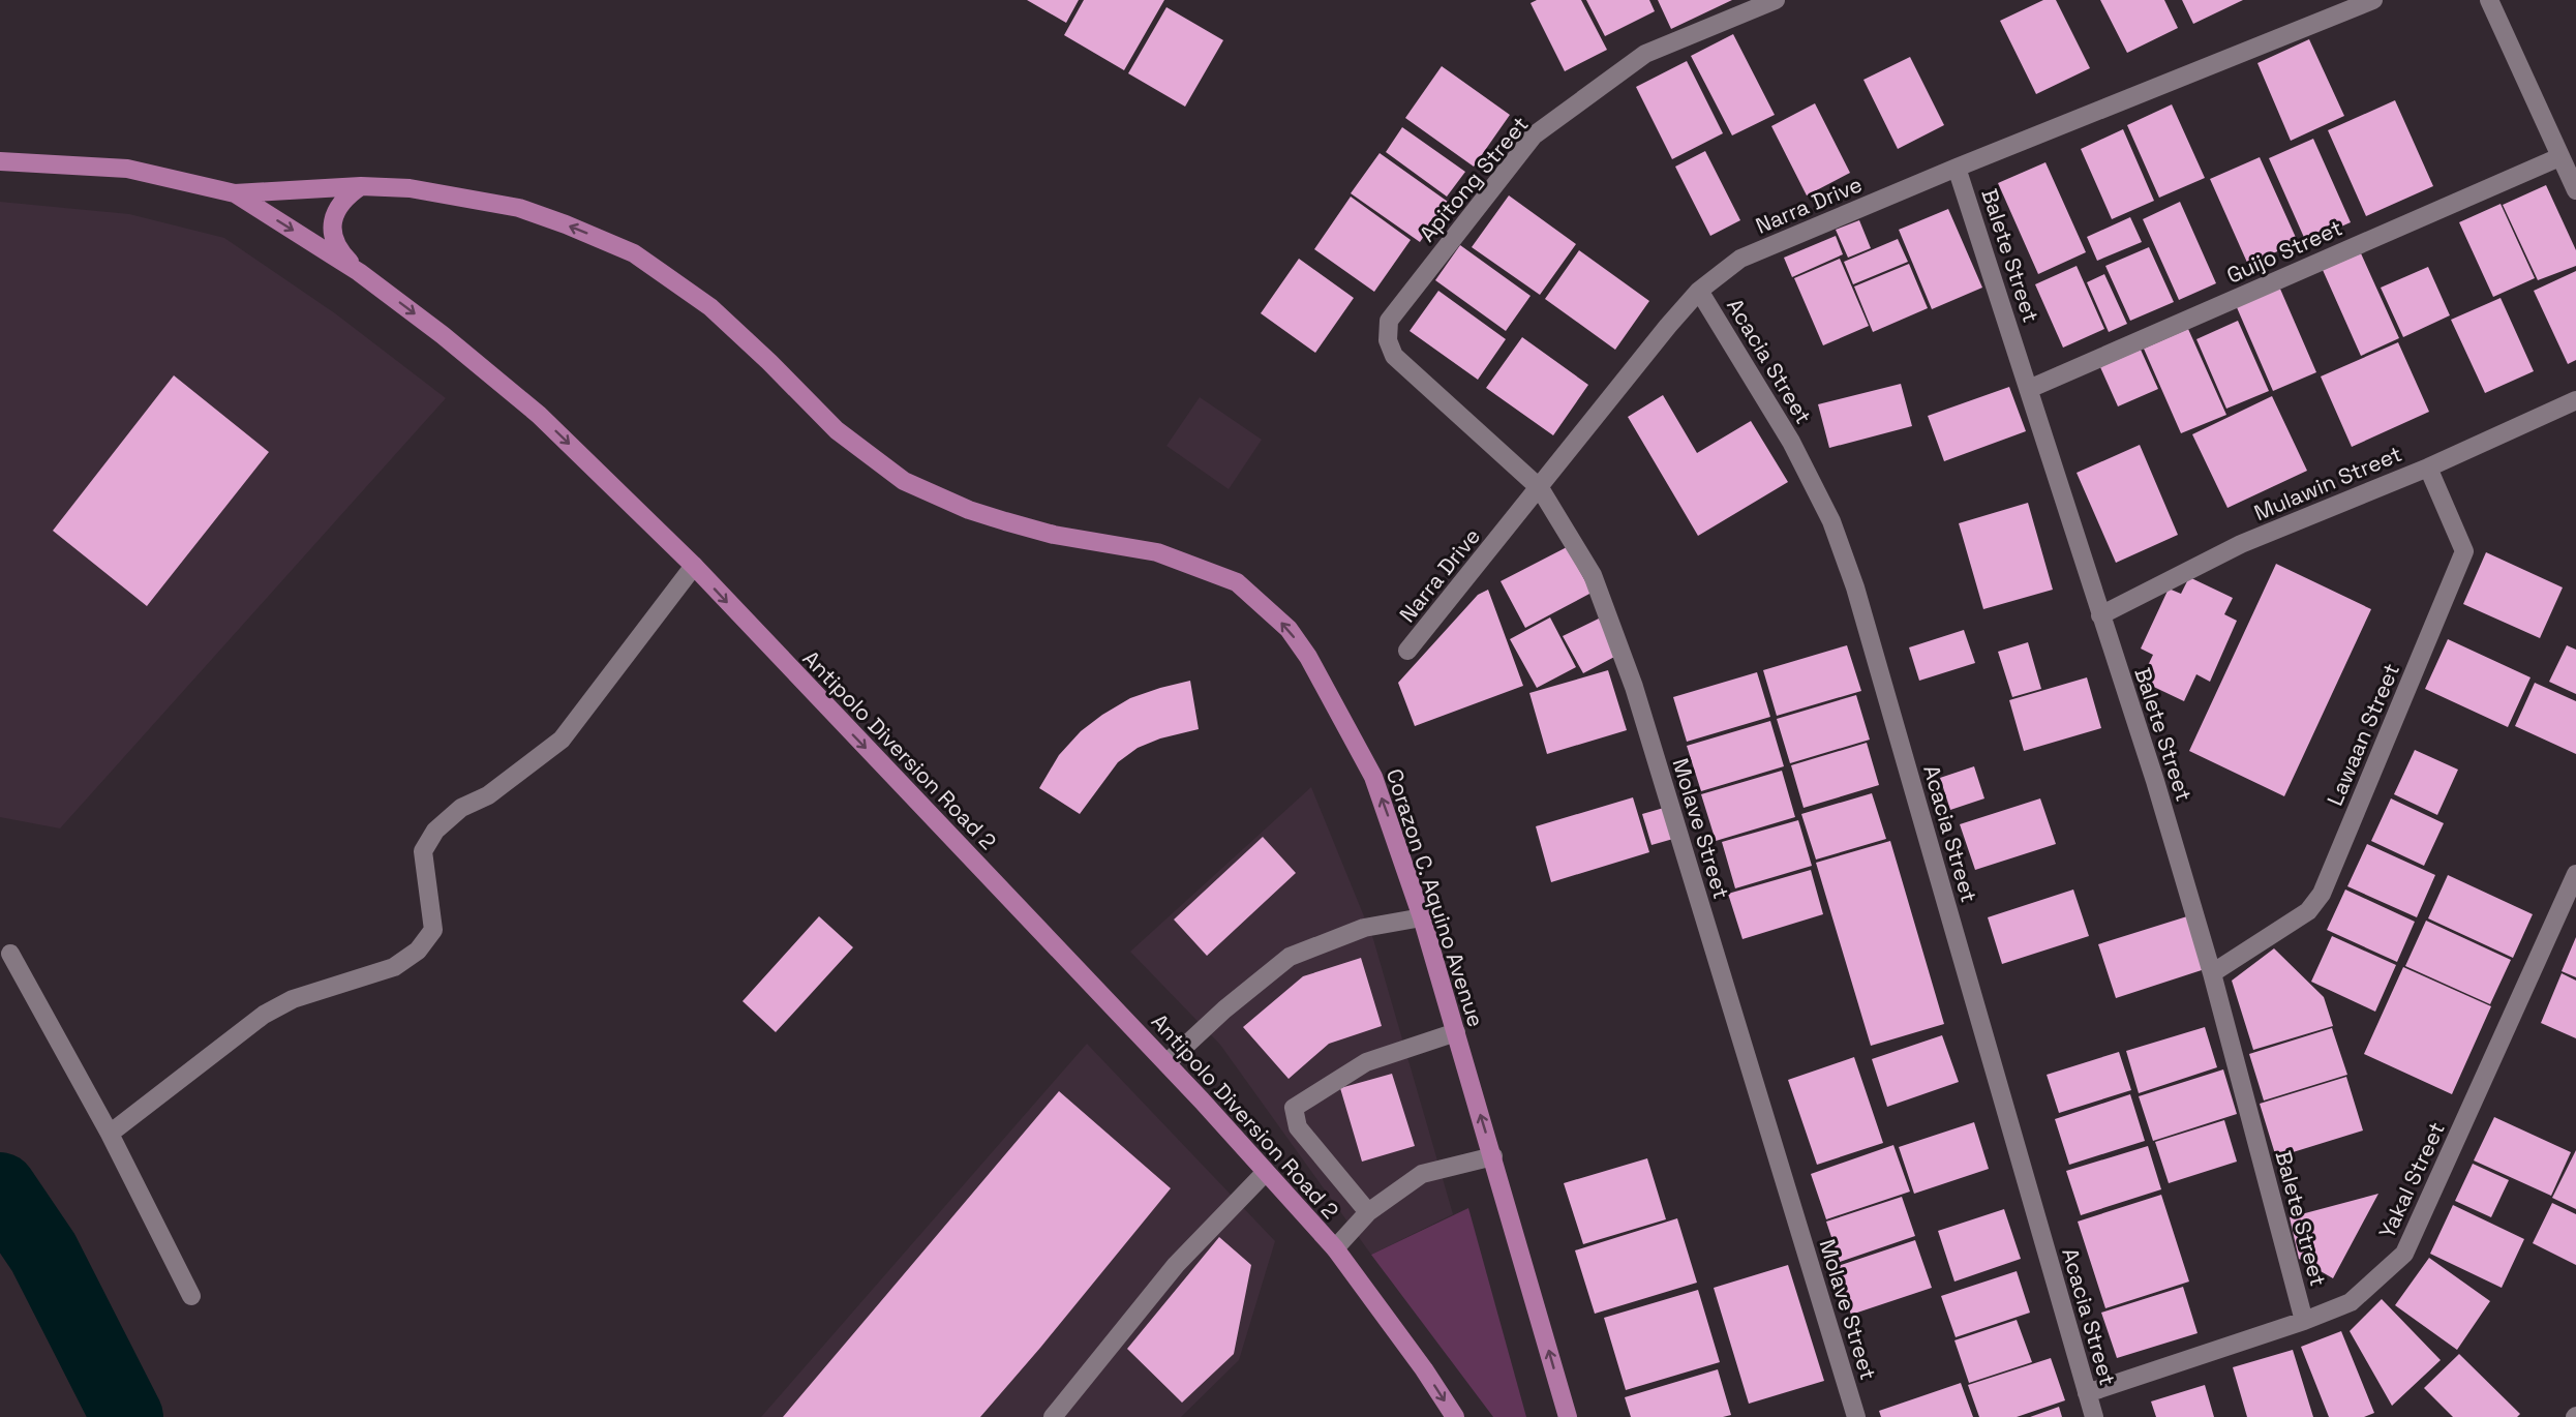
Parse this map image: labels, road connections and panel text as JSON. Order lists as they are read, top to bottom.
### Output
{
  "streets": {
    "main road": ["Antipolo Diversion Road 2", "Corazon C. Aquino Avenue"],
    "street": [
      "Apitong Street",
      "Narra Drive",
      "Guijo Street",
      "Balete Street",
      "Acacia Street",
      "Mulawin Street",
      "Lawaan Street",
      "Molave Street",
      "Yakal Street"
    ]
  },
  "crossings": [
    ["Apitong Street", "Molave Street"],
    ["Narra Drive", "Balete Street"],
    ["Narra Drive", "Acacia Street"],
    ["Narra Drive", "Molave Street"],
    ["Guijo Street", "Balete Street"],
    ["Balete Street", "Mulawin Street"],
    ["Balete Street", "Lawaan Street"],
    ["Balete Street", "Yakal Street"],
    ["Acacia Street", "Yakal Street"],
    ["Mulawin Street", "Lawaan Street"],
    ["Antipolo Diversion Road 2", "Corazon C. Aquino Avenue"]
  ],
  "one_way": ["Antipolo Diversion Road 2", "Corazon C. Aquino Avenue"]
}
